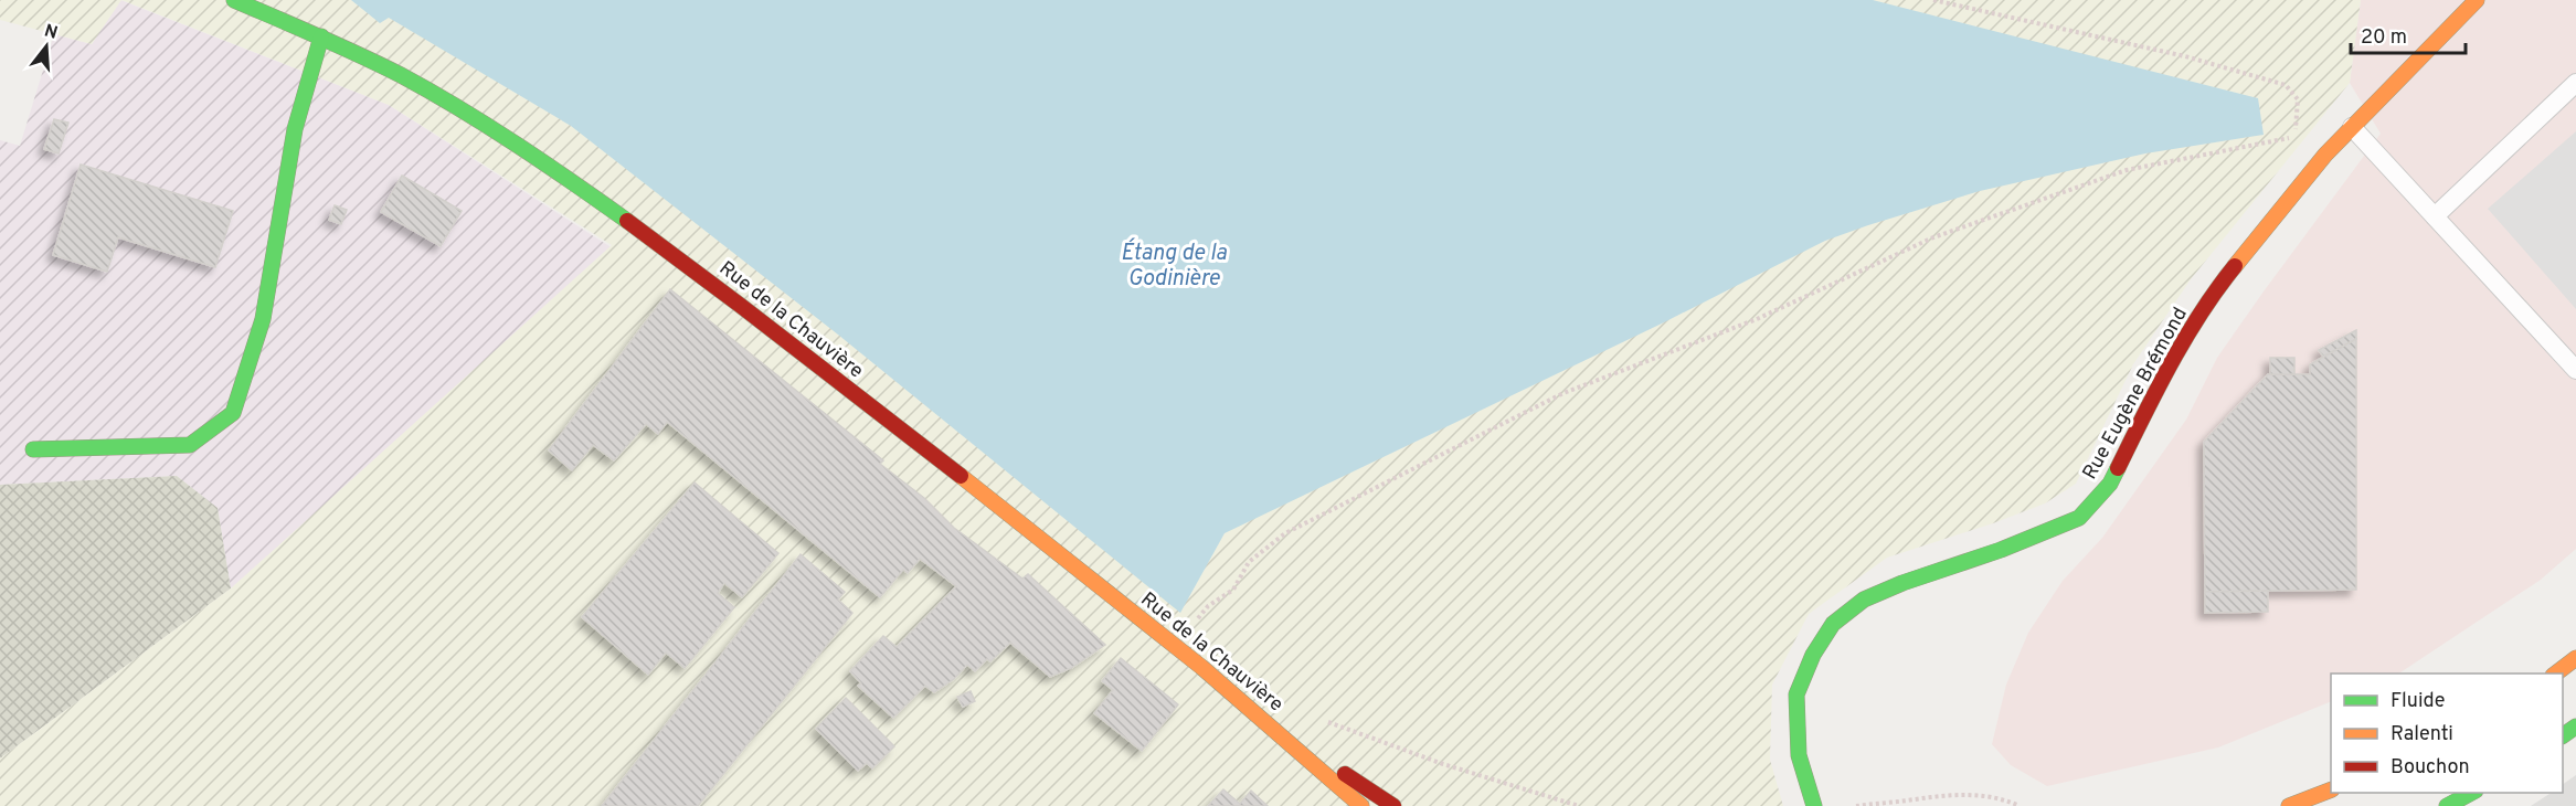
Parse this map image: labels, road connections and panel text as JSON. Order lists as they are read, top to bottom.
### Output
{
  "streets": {
    "street": ["Rue de la Chauvière", "Rue Eugène Brémond"]
  },
  "water": ["Étang de la Godinière"],
  "legend": ["Fluide", "Ralenti", "Bouchon"],
  "scale_bar": "20 m",
  "north": "top"
}
